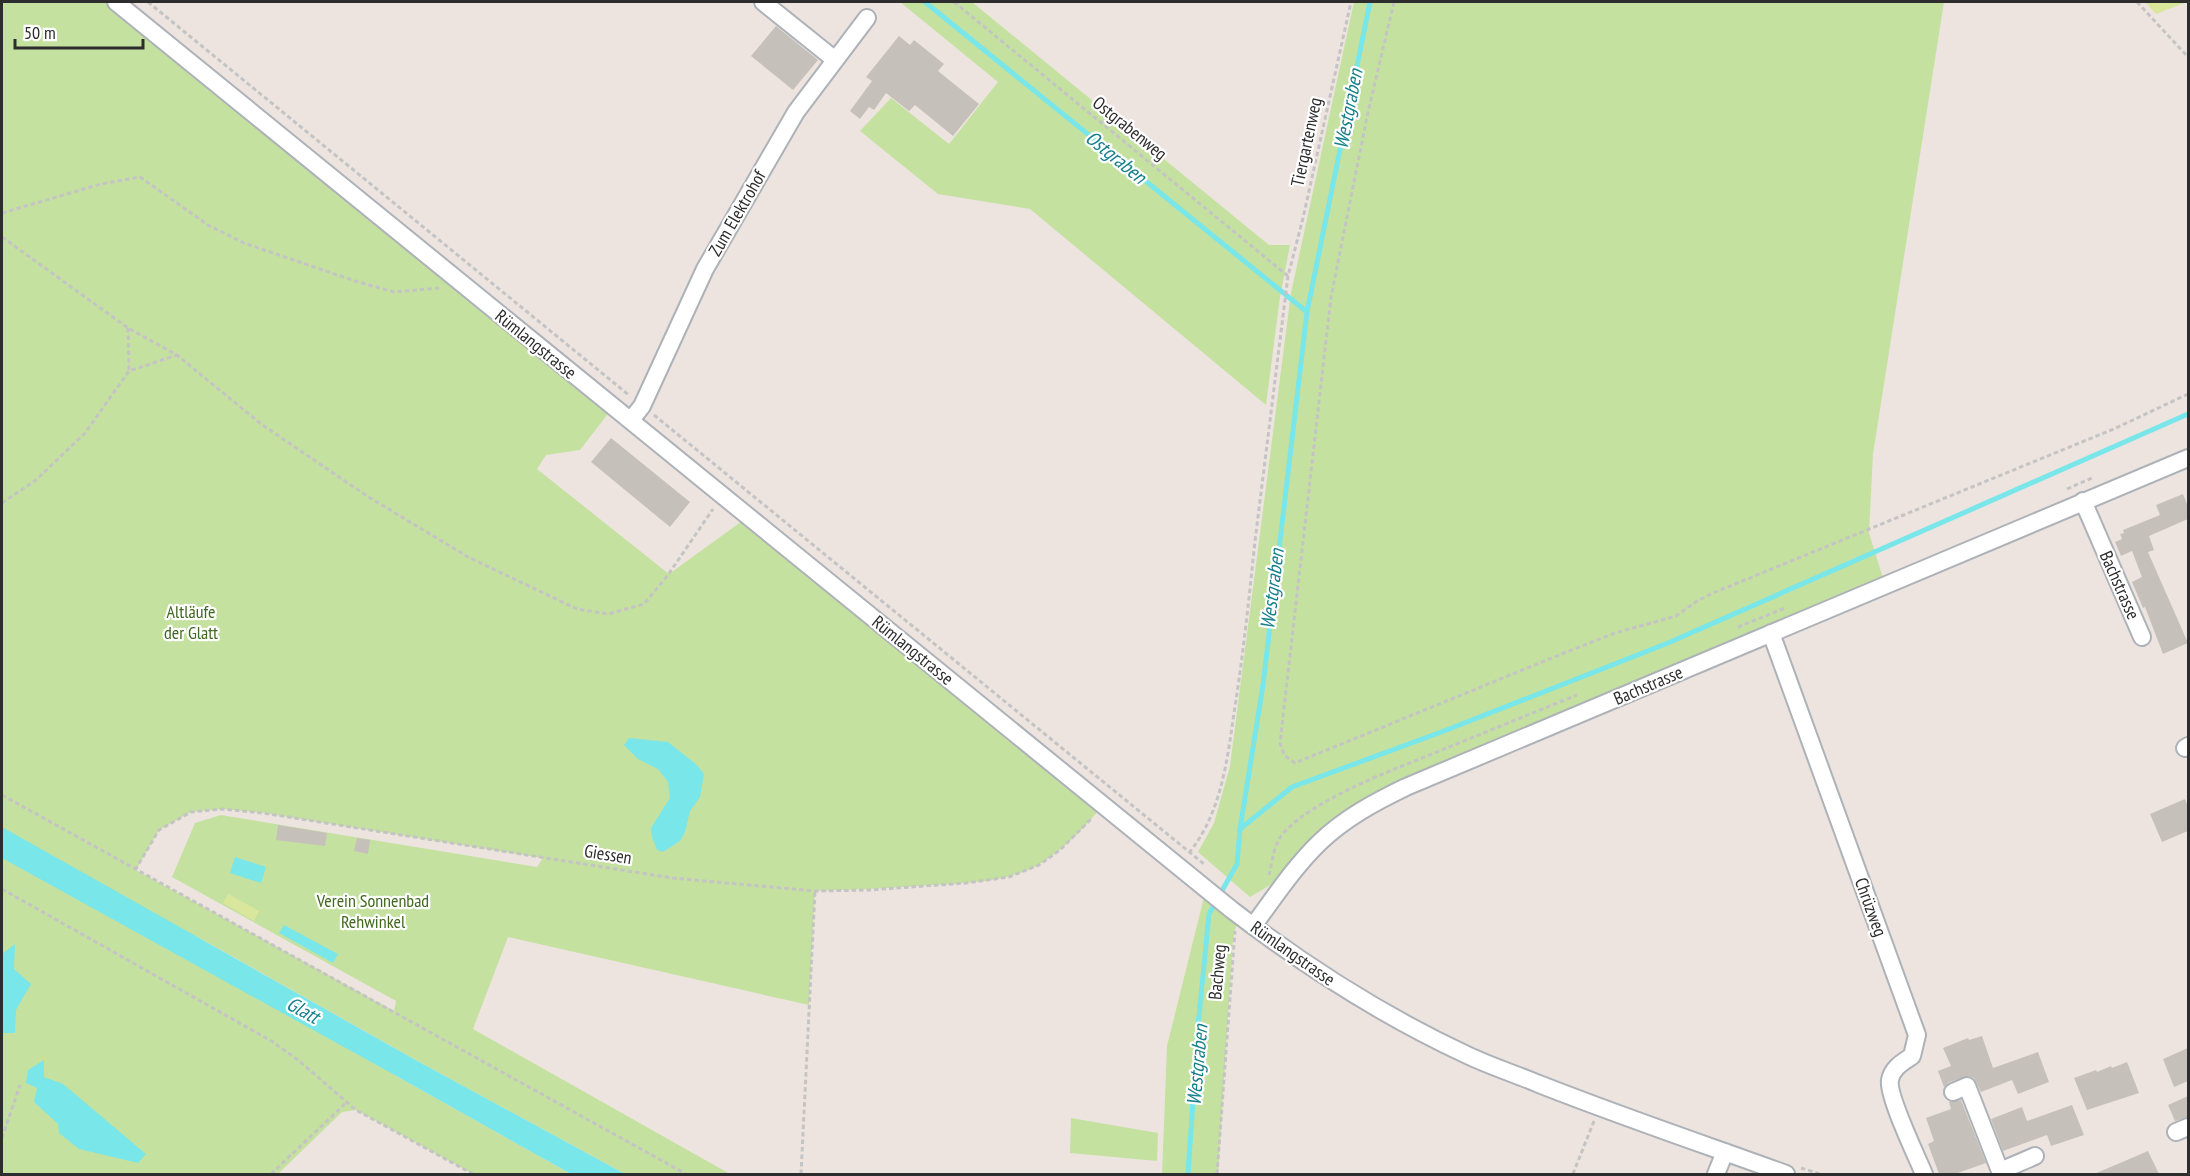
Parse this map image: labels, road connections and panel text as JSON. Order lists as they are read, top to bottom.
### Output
{
  "streets": {
    "street": [
      "Zum Elektrohof",
      "Rümlangstrasse",
      "Bachstrasse",
      "Chrüzweg"
    ],
    "path": [
      "Ostgrabenweg",
      "Tiergartenweg",
      "Giessen",
      "Bachweg"
    ]
  },
  "crossings": [
    ["Ostgrabenweg", "Tiergartenweg"],
    ["Tiergartenweg", "Rümlangstrasse"],
    ["Zum Elektrohof", "Rümlangstrasse"],
    ["Rümlangstrasse", "Bachstrasse"],
    ["Rümlangstrasse", "Bachweg"],
    ["Bachstrasse", "Chrüzweg"],
    ["Bachstrasse", "Bachweg"]
  ],
  "water": ["Westgraben", "Ostgraben", "Glatt"],
  "parks": ["Altläufe der Glatt", "Verein Sonnenbad Rehwinkel"],
  "scale_bar": "50 m"
}
